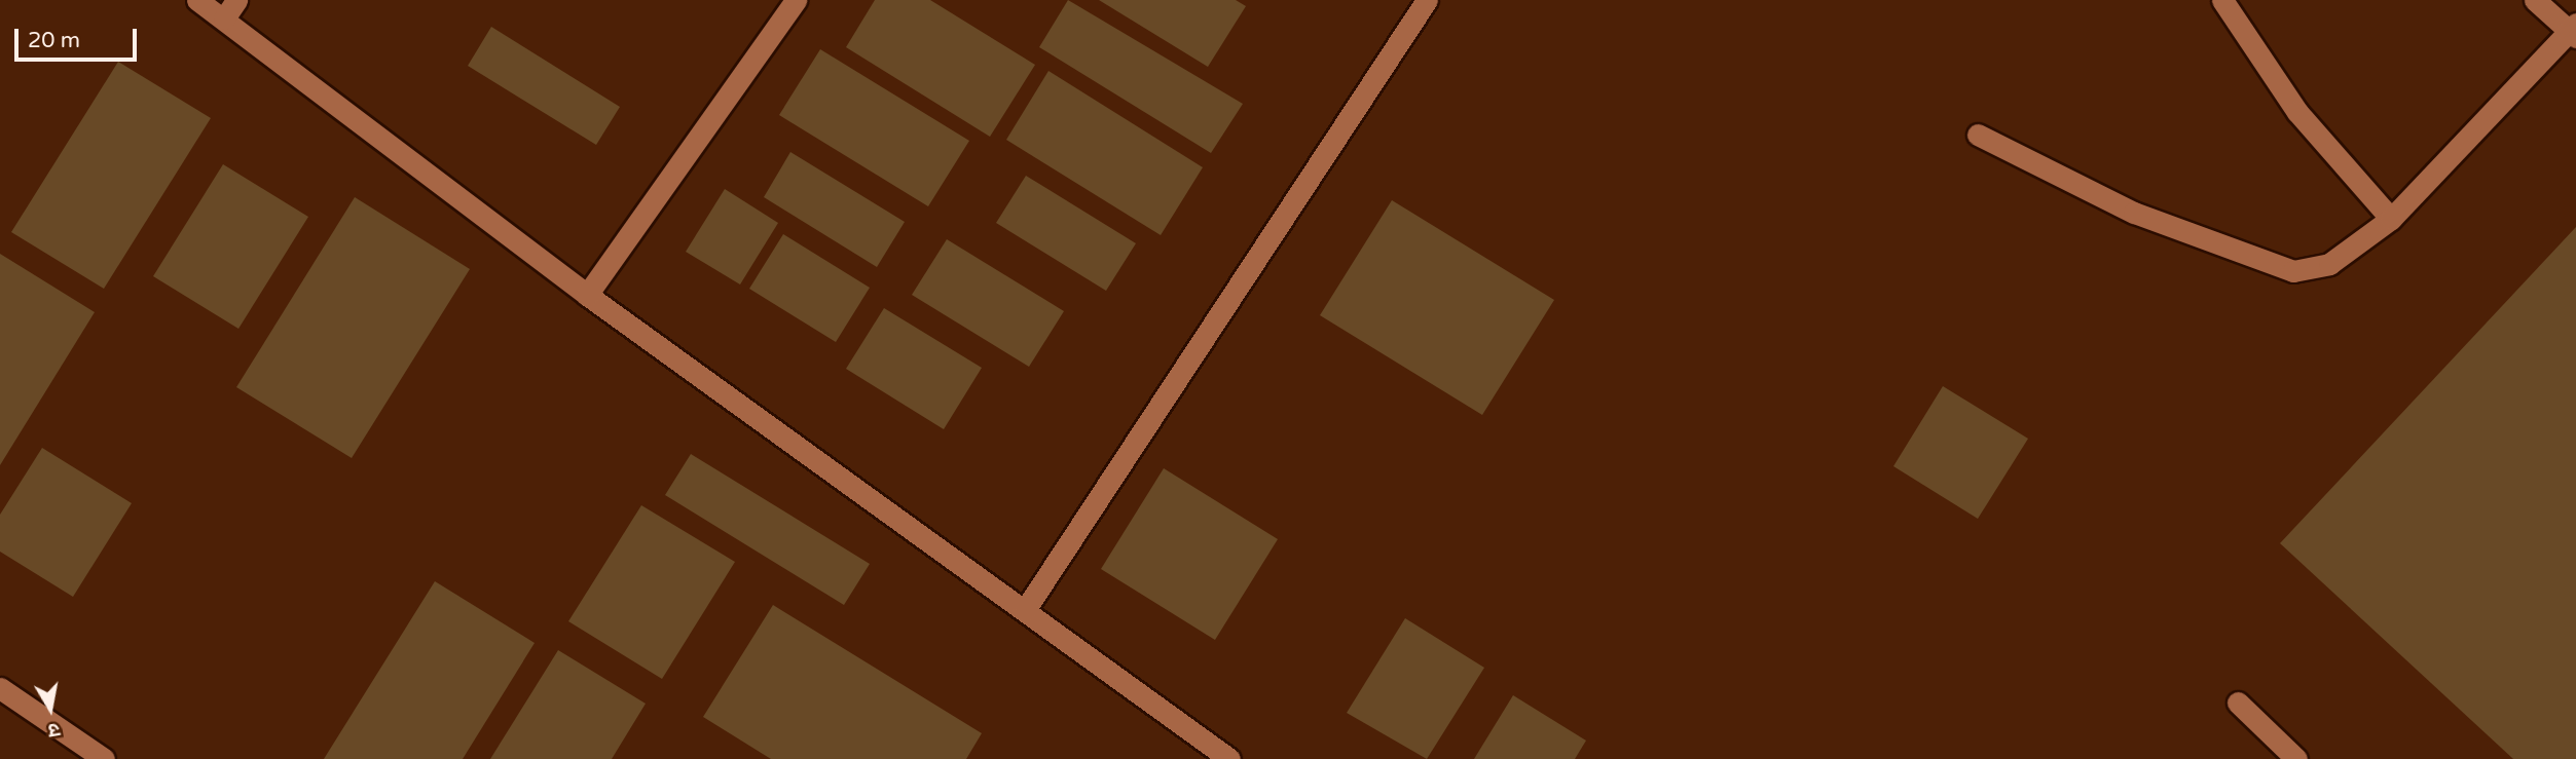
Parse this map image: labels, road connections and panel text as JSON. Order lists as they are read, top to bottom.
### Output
{
  "scale_bar": "20 m",
  "north": "bottom"
}
